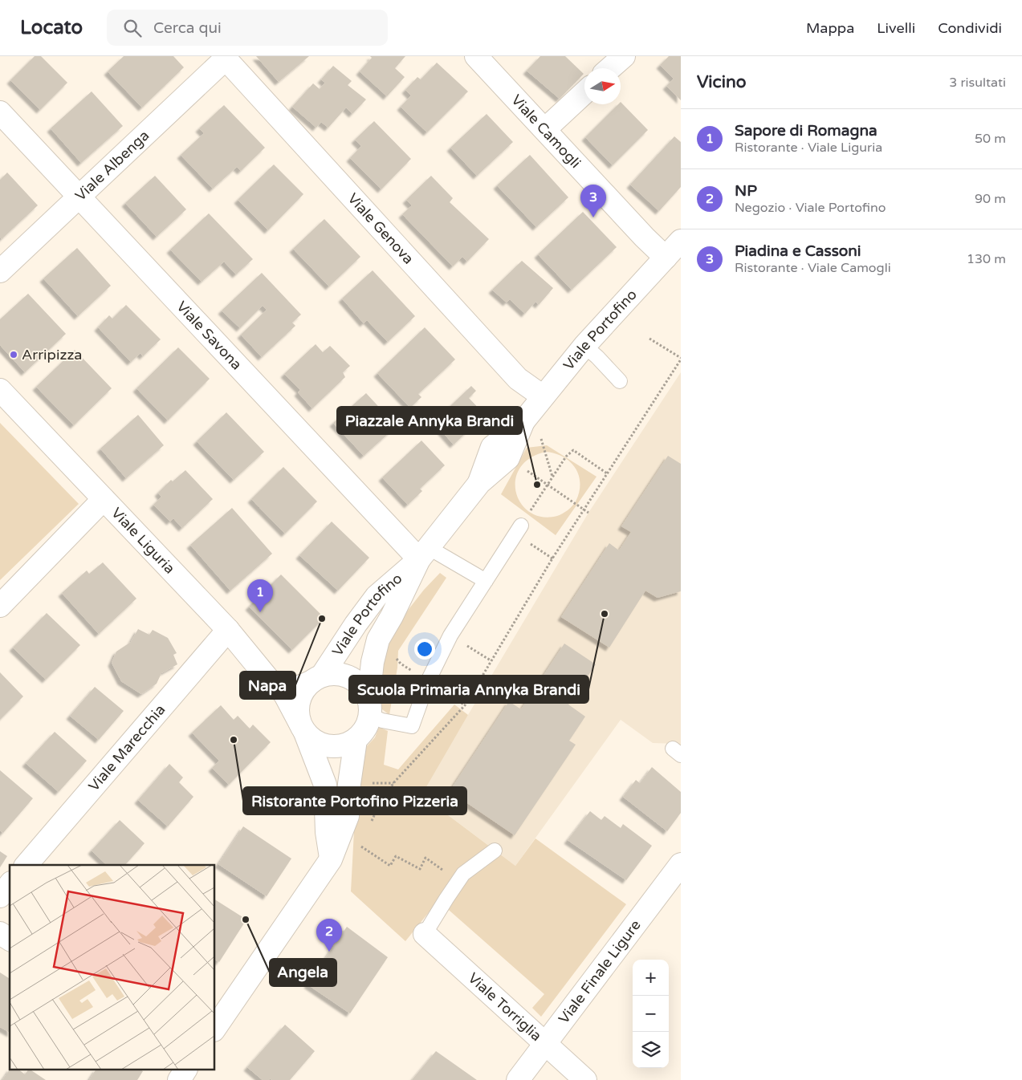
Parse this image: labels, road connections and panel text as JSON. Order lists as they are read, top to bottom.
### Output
{
  "streets": {
    "street": [
      "Viale Camogli",
      "Viale Albenga",
      "Viale Genova",
      "Viale Portofino",
      "Viale Savona",
      "Viale Liguria",
      "Viale Marecchia",
      "Viale Finale Ligure",
      "Viale Torriglia"
    ]
  },
  "crossings": [
    ["Viale Camogli", "Viale Portofino"],
    ["Viale Albenga", "Viale Genova"],
    ["Viale Albenga", "Viale Savona"],
    ["Viale Genova", "Viale Portofino"],
    ["Viale Portofino", "Viale Savona"],
    ["Viale Portofino", "Viale Liguria"],
    ["Viale Liguria", "Viale Marecchia"],
    ["Viale Finale Ligure", "Viale Torriglia"]
  ],
  "places": [
    "Arripizza",
    "Piazzale Annyka Brandi",
    "Scuola Primaria Annyka Brandi",
    "Napa",
    "Ristorante Portofino Pizzeria",
    "Angela"
  ],
  "north": "right",
  "page": {
    "header": "Locato",
    "search": "Cerca qui",
    "nav": ["Mappa", "Livelli", "Condividi"],
    "heading": ["Vicino", "3 risultati"],
    "list": [
      {
        "mark": "1",
        "name": "Sapore di Romagna",
        "note": "Ristorante · Viale Liguria",
        "value": "50 m"
      },
      {
        "mark": "2",
        "name": "NP",
        "note": "Negozio · Viale Portofino",
        "value": "90 m"
      },
      {
        "mark": "3",
        "name": "Piadina e Cassoni",
        "note": "Ristorante · Viale Camogli",
        "value": "130 m"
      }
    ],
    "pins": ["3", "1", "2"],
    "map_buttons": ["+", "−"]
  }
}
